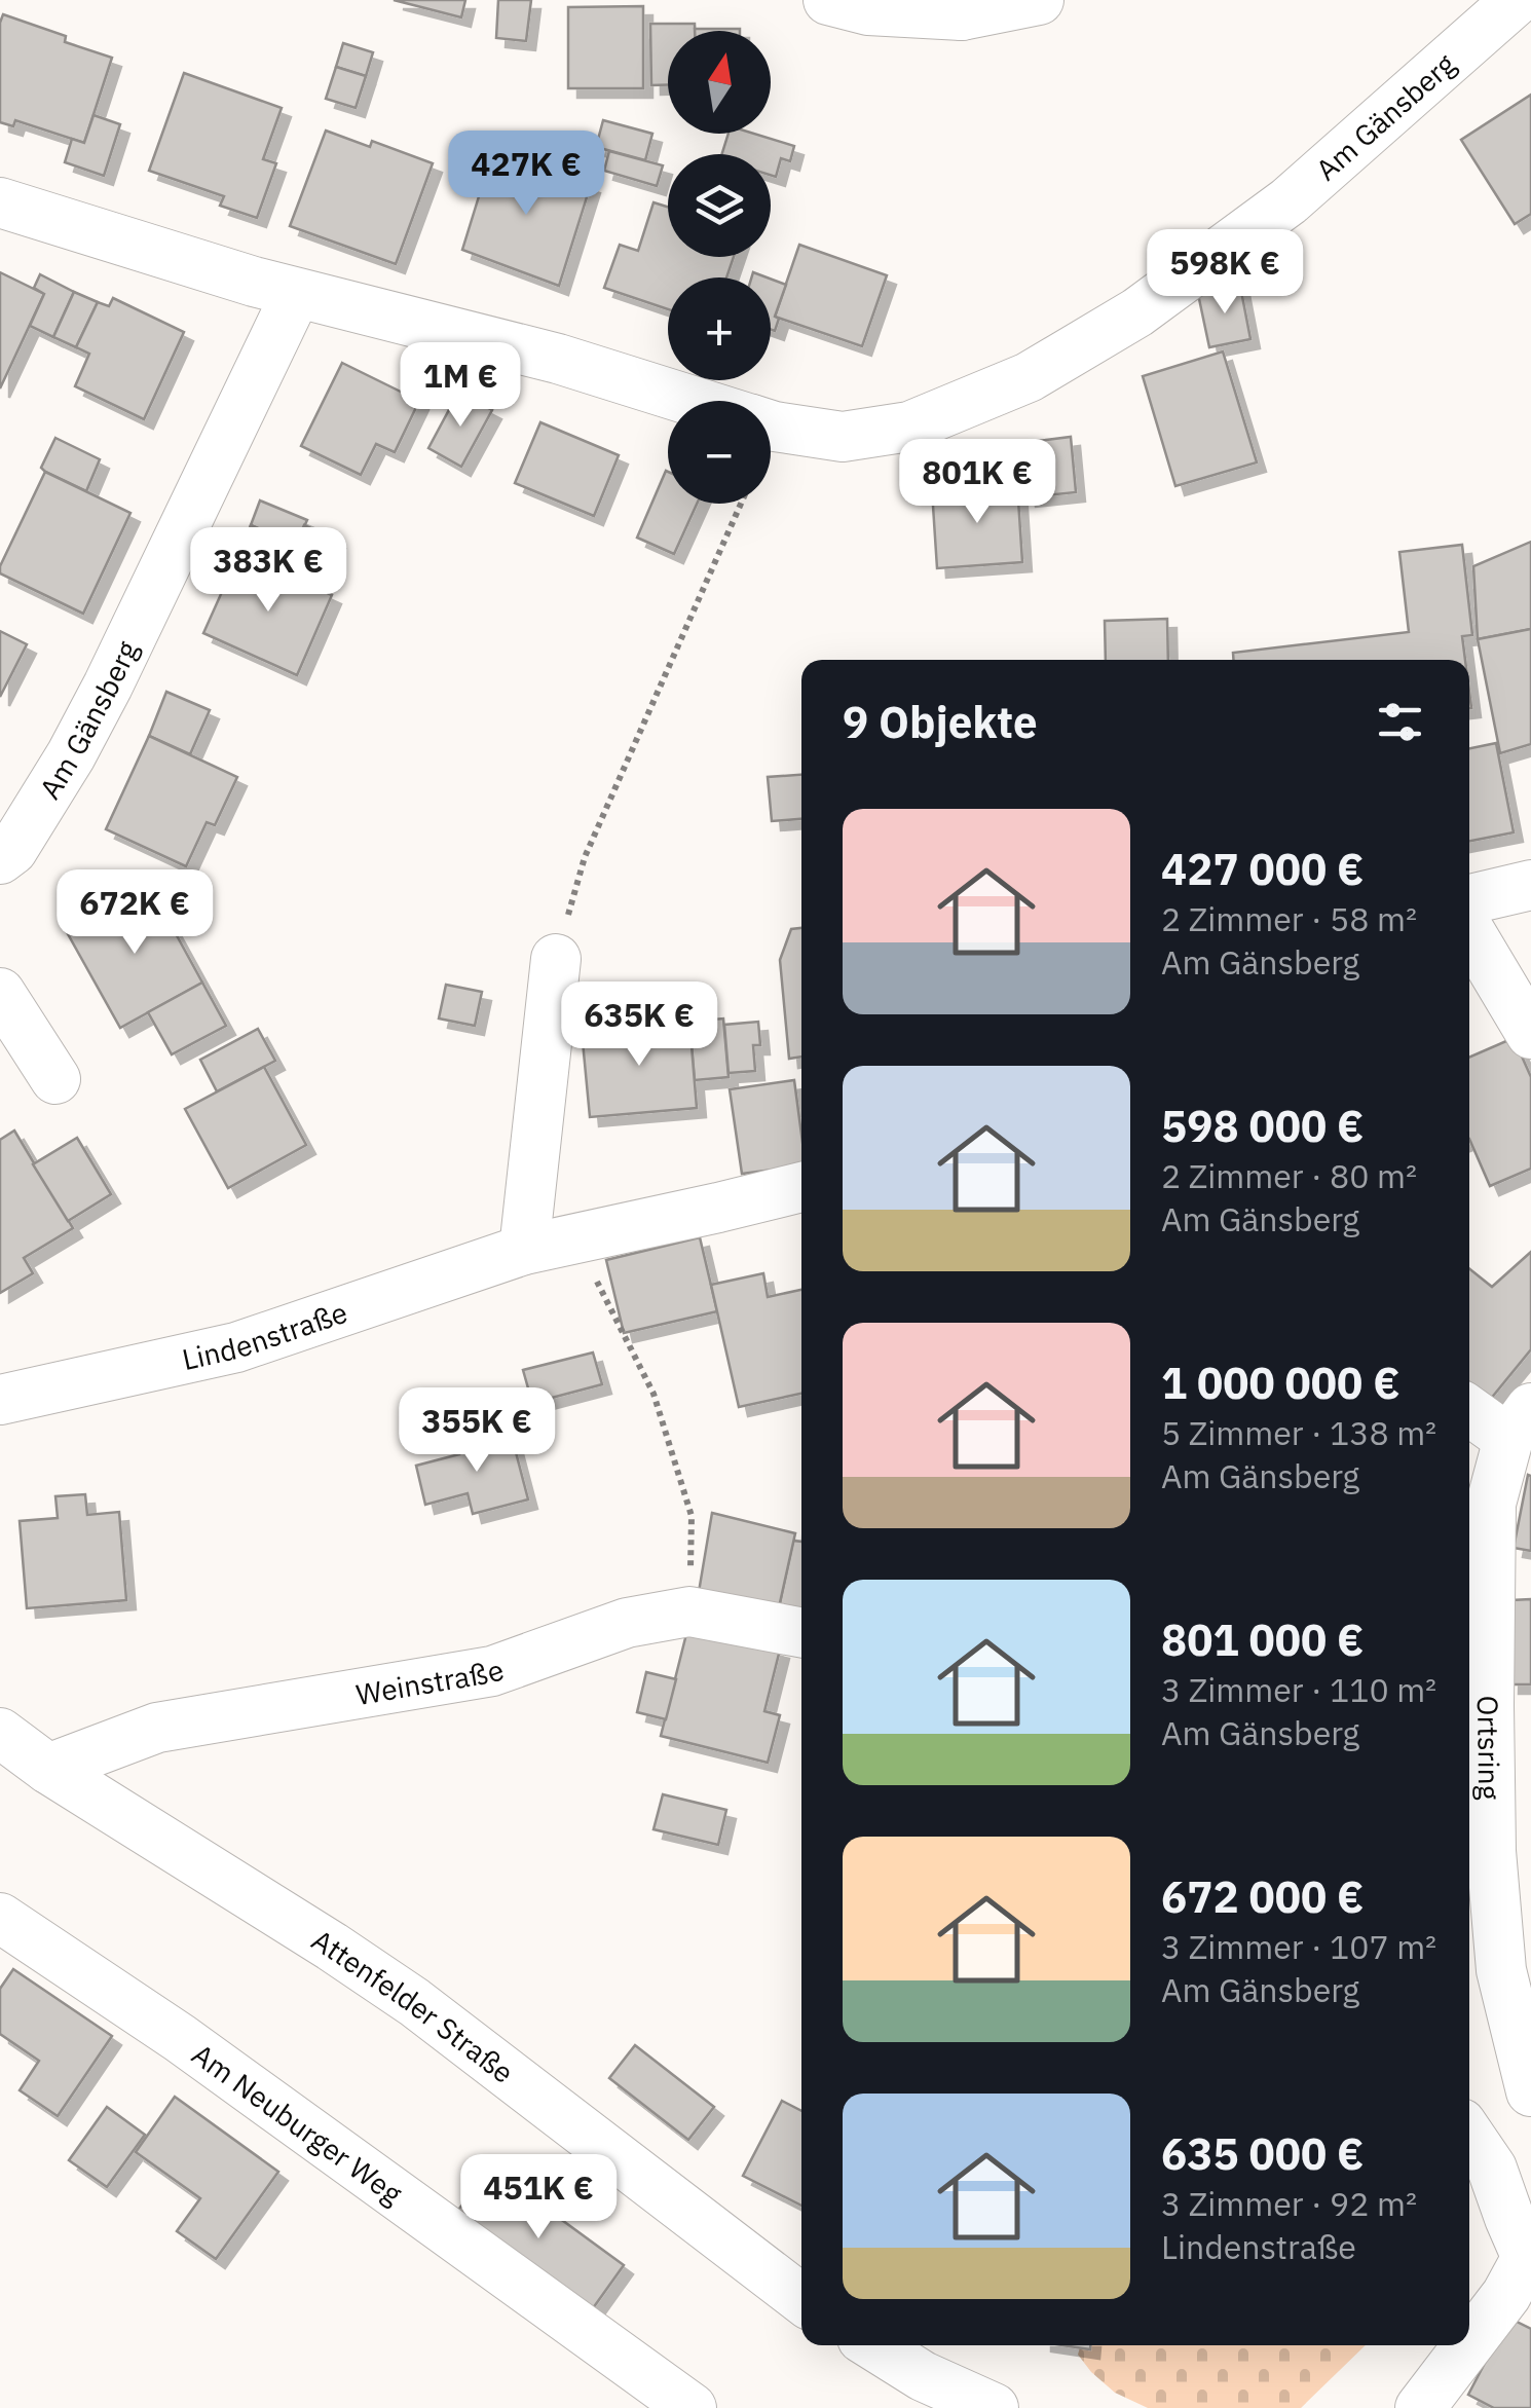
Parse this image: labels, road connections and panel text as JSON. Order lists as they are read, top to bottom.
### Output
{
  "streets": {
    "street": [
      "Am Gänsberg",
      "Lindenstraße",
      "Weinstraße",
      "Ortsring",
      "Attenfelder Straße",
      "Am Neuburger Weg"
    ]
  },
  "crossings": [
    ["Weinstraße", "Attenfelder Straße"]
  ],
  "north": "top",
  "page": {
    "map_buttons": ["+", "−"],
    "price": [
      "427K €",
      "598K €",
      "1M €",
      "801K €",
      "383K €",
      "672K €",
      "635K €",
      "355K €",
      "451K €"
    ],
    "heading": "9 Objekte",
    "list": [
      {
        "name": "427 000 €",
        "note": "2 Zimmer · 58 m² · Am Gänsberg"
      },
      {
        "name": "598 000 €",
        "note": "2 Zimmer · 80 m² · Am Gänsberg"
      },
      {
        "name": "1 000 000 €",
        "note": "5 Zimmer · 138 m² · Am Gänsberg"
      },
      {
        "name": "801 000 €",
        "note": "3 Zimmer · 110 m² · Am Gänsberg"
      },
      {
        "name": "672 000 €",
        "note": "3 Zimmer · 107 m² · Am Gänsberg"
      },
      {
        "name": "635 000 €",
        "note": "3 Zimmer · 92 m² · Lindenstraße"
      }
    ]
  }
}
